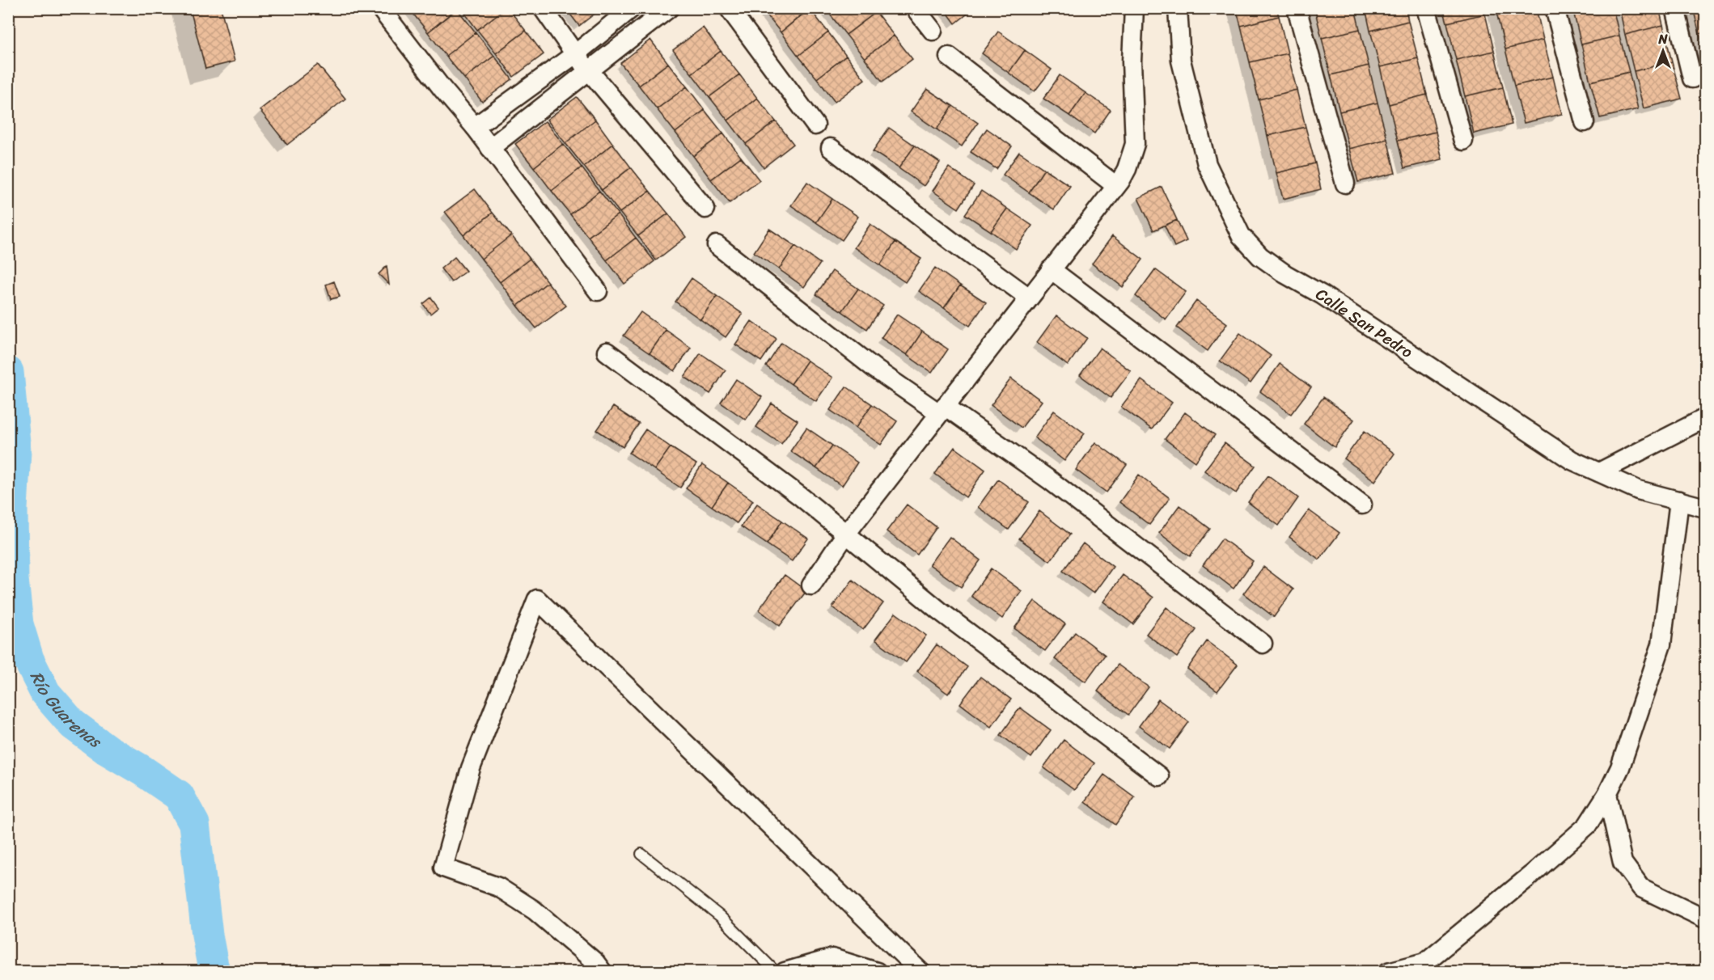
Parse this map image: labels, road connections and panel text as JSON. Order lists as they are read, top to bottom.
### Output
{
  "streets": {
    "street": ["Calle San Pedro"]
  },
  "water": ["Río Guarenas"],
  "north": "top"
}
